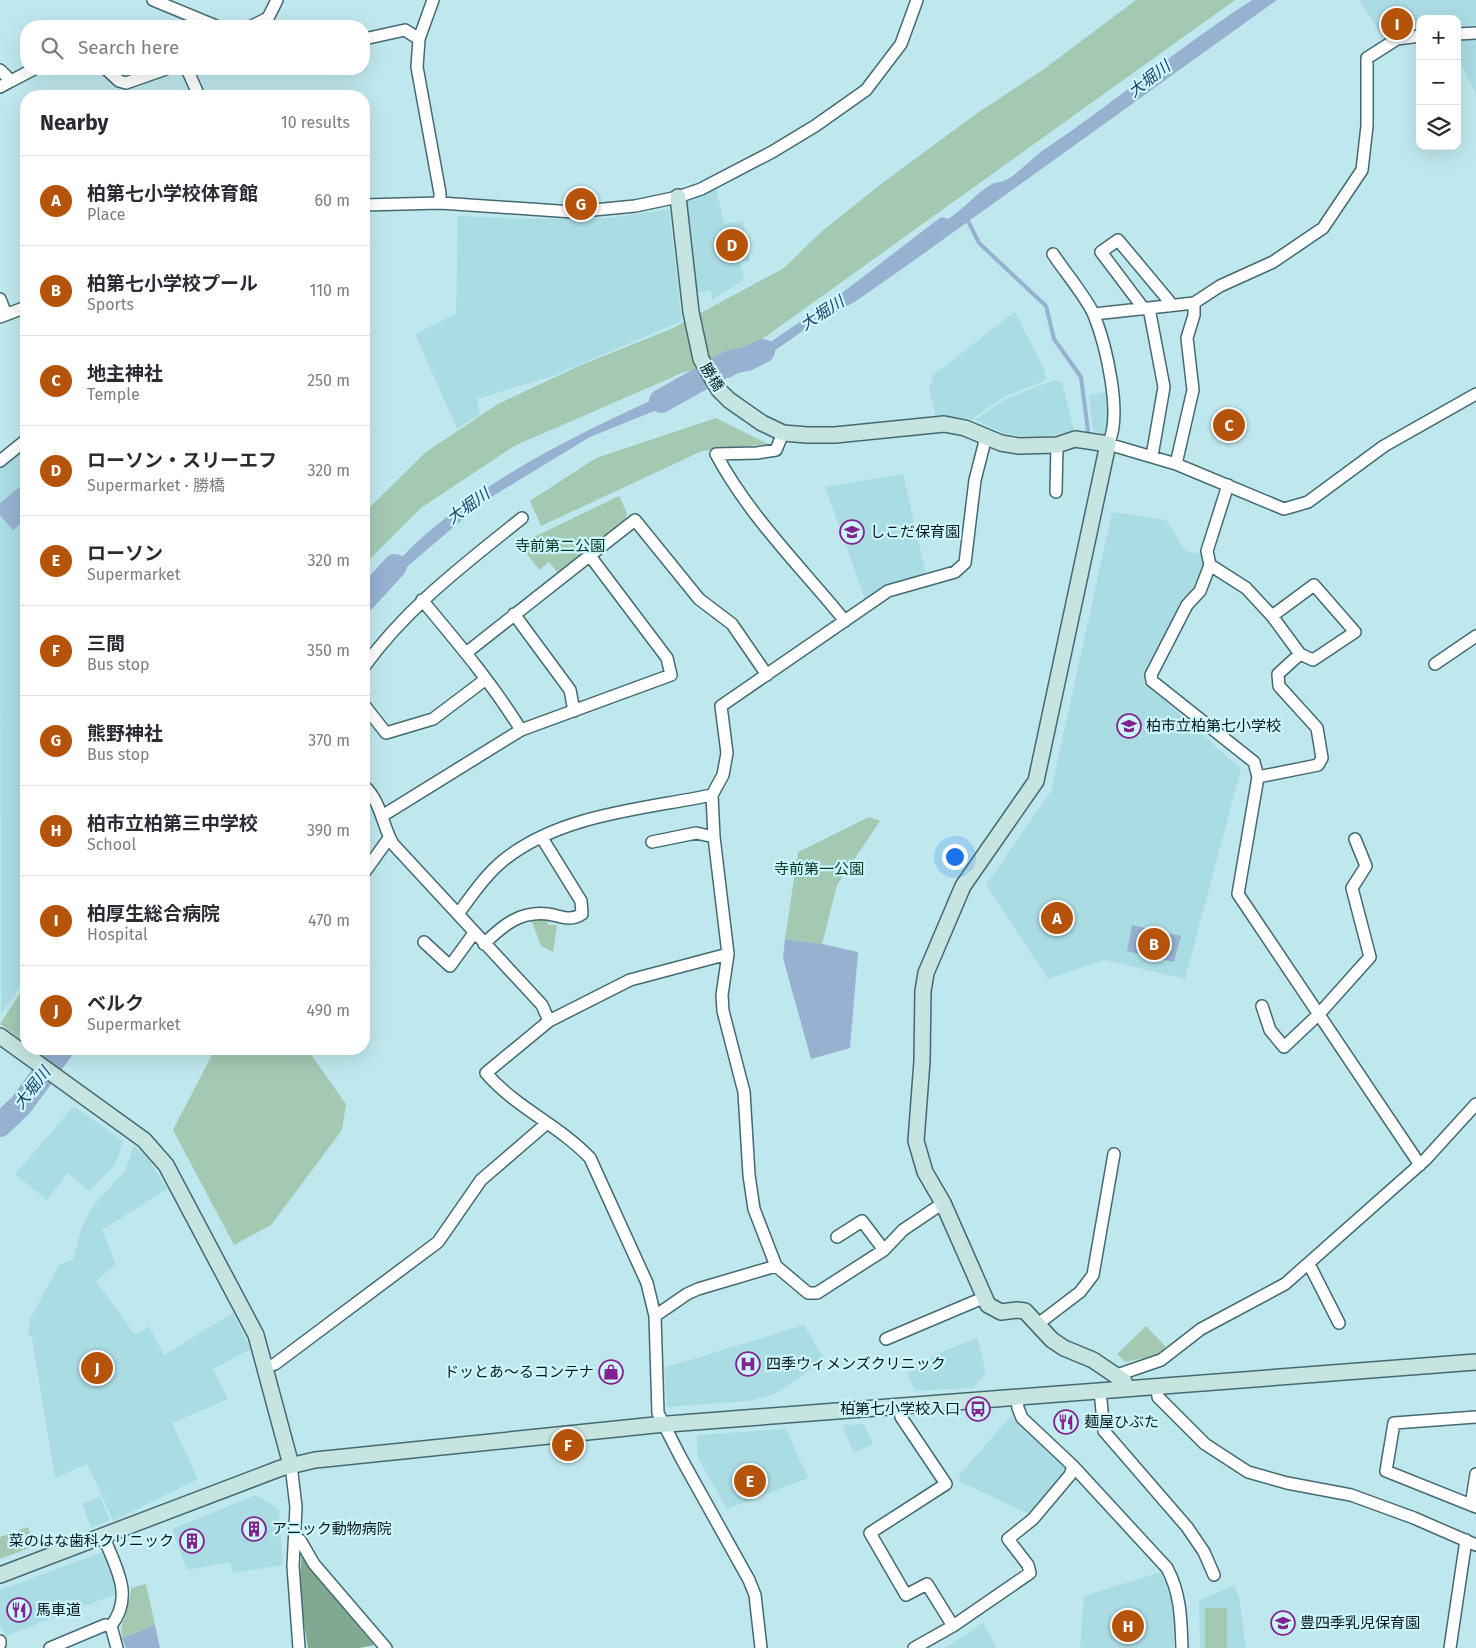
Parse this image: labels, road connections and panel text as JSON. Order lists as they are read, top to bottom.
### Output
{
  "streets": {
    "street": ["勝橋"]
  },
  "water": ["大堀川"],
  "parks": ["寺前第二公園", "寺前第一公園"],
  "places": {
    "school or university": ["しこだ保育園", "柏市立柏第七小学校", "豊四季乳児保育園"],
    "hospital": ["四季ウィメンズクリニック"],
    "shop": ["ドッとあ〜るコンテナ"],
    "bus stop": ["柏第七小学校入口"],
    "restaurant": ["麺屋ひぶた", "馬車道"],
    "building": ["アニック動物病院", "菜のはな歯科クリニック"]
  },
  "page": {
    "pins": [
      "I",
      "G",
      "D",
      "C",
      "A",
      "B",
      "J",
      "F",
      "E",
      "H"
    ],
    "map_buttons": ["+", "−"],
    "search": "Search here",
    "heading": ["Nearby", "10 results"],
    "list": [
      {
        "mark": "A",
        "name": "柏第七小学校体育館",
        "note": "Place",
        "value": "60 m"
      },
      {
        "mark": "B",
        "name": "柏第七小学校プール",
        "note": "Sports",
        "value": "110 m"
      },
      {
        "mark": "C",
        "name": "地主神社",
        "note": "Temple",
        "value": "250 m"
      },
      {
        "mark": "D",
        "name": "ローソン・スリーエフ",
        "note": "Supermarket · 勝橋",
        "value": "320 m"
      },
      {
        "mark": "E",
        "name": "ローソン",
        "note": "Supermarket",
        "value": "320 m"
      },
      {
        "mark": "F",
        "name": "三間",
        "note": "Bus stop",
        "value": "350 m"
      },
      {
        "mark": "G",
        "name": "熊野神社",
        "note": "Bus stop",
        "value": "370 m"
      },
      {
        "mark": "H",
        "name": "柏市立柏第三中学校",
        "note": "School",
        "value": "390 m"
      },
      {
        "mark": "I",
        "name": "柏厚生総合病院",
        "note": "Hospital",
        "value": "470 m"
      },
      {
        "mark": "J",
        "name": "ベルク",
        "note": "Supermarket",
        "value": "490 m"
      }
    ]
  }
}
